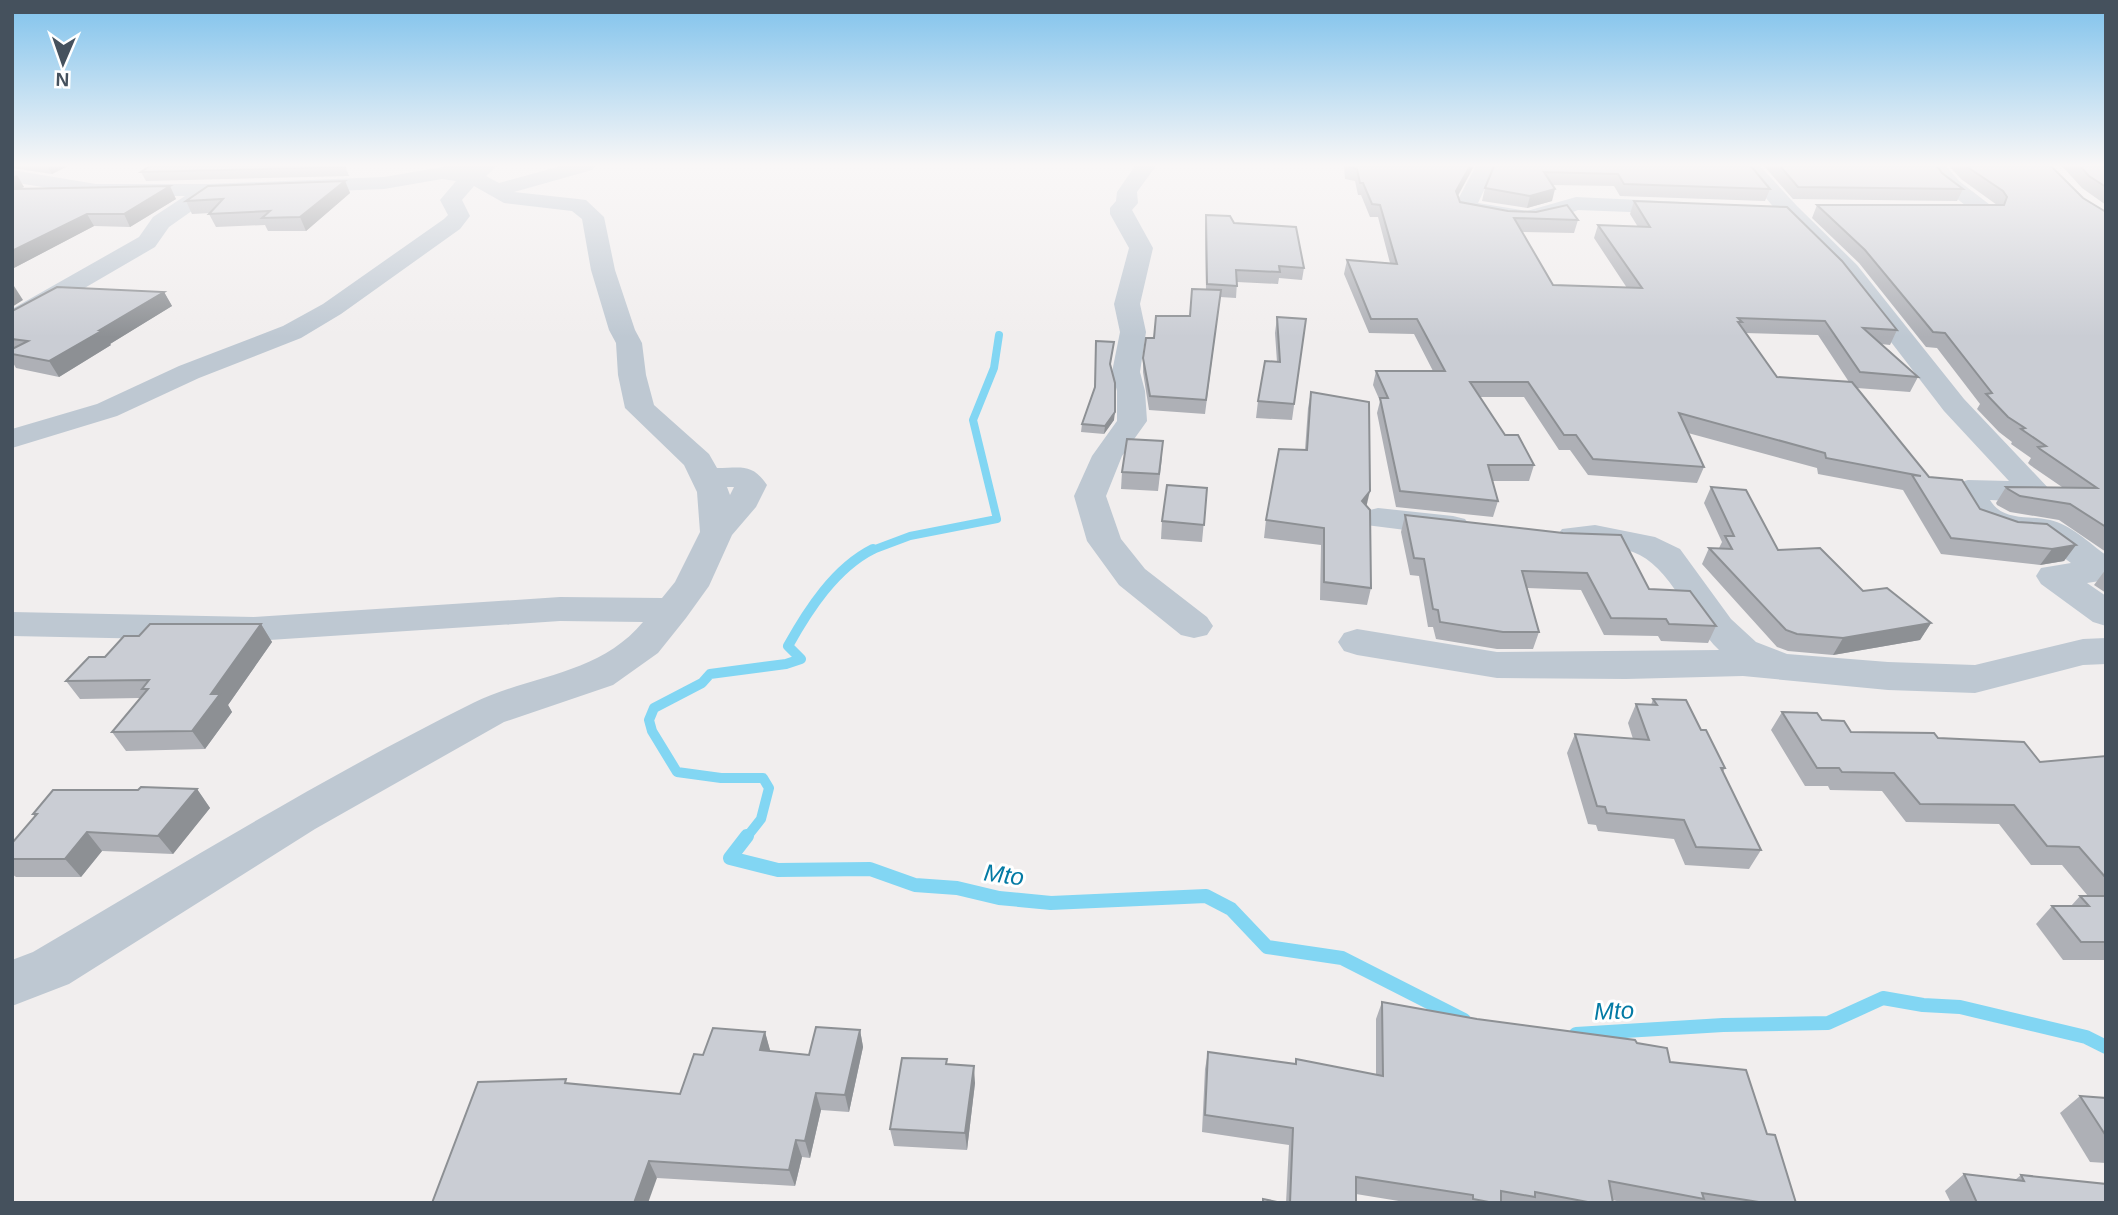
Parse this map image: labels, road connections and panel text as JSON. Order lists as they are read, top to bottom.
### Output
{
  "water": ["Mto"],
  "north": "bottom"
}
